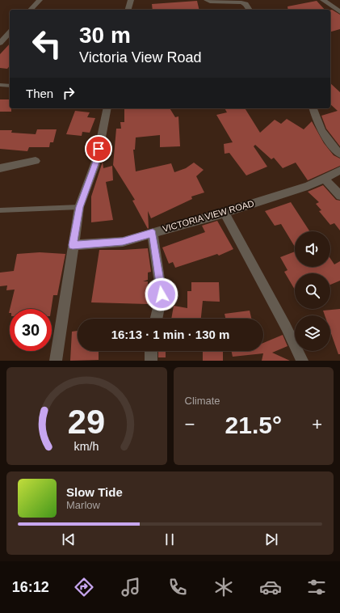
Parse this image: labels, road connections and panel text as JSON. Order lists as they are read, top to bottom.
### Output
{
  "streets": {
    "street": ["VICTORIA VIEW ROAD"]
  },
  "page": {
    "turn": ["30 m", "Victoria View Road"],
    "then": "Then",
    "limit": "30",
    "trip": "16:13 · 1 min · 130 m",
    "tile": "Climate",
    "heat": ["−", "21.5°", "+"],
    "song": ["Slow Tide", "Marlow"],
    "tabs": "16:12",
    "gauge": ["29", "km/h"]
  }
}
